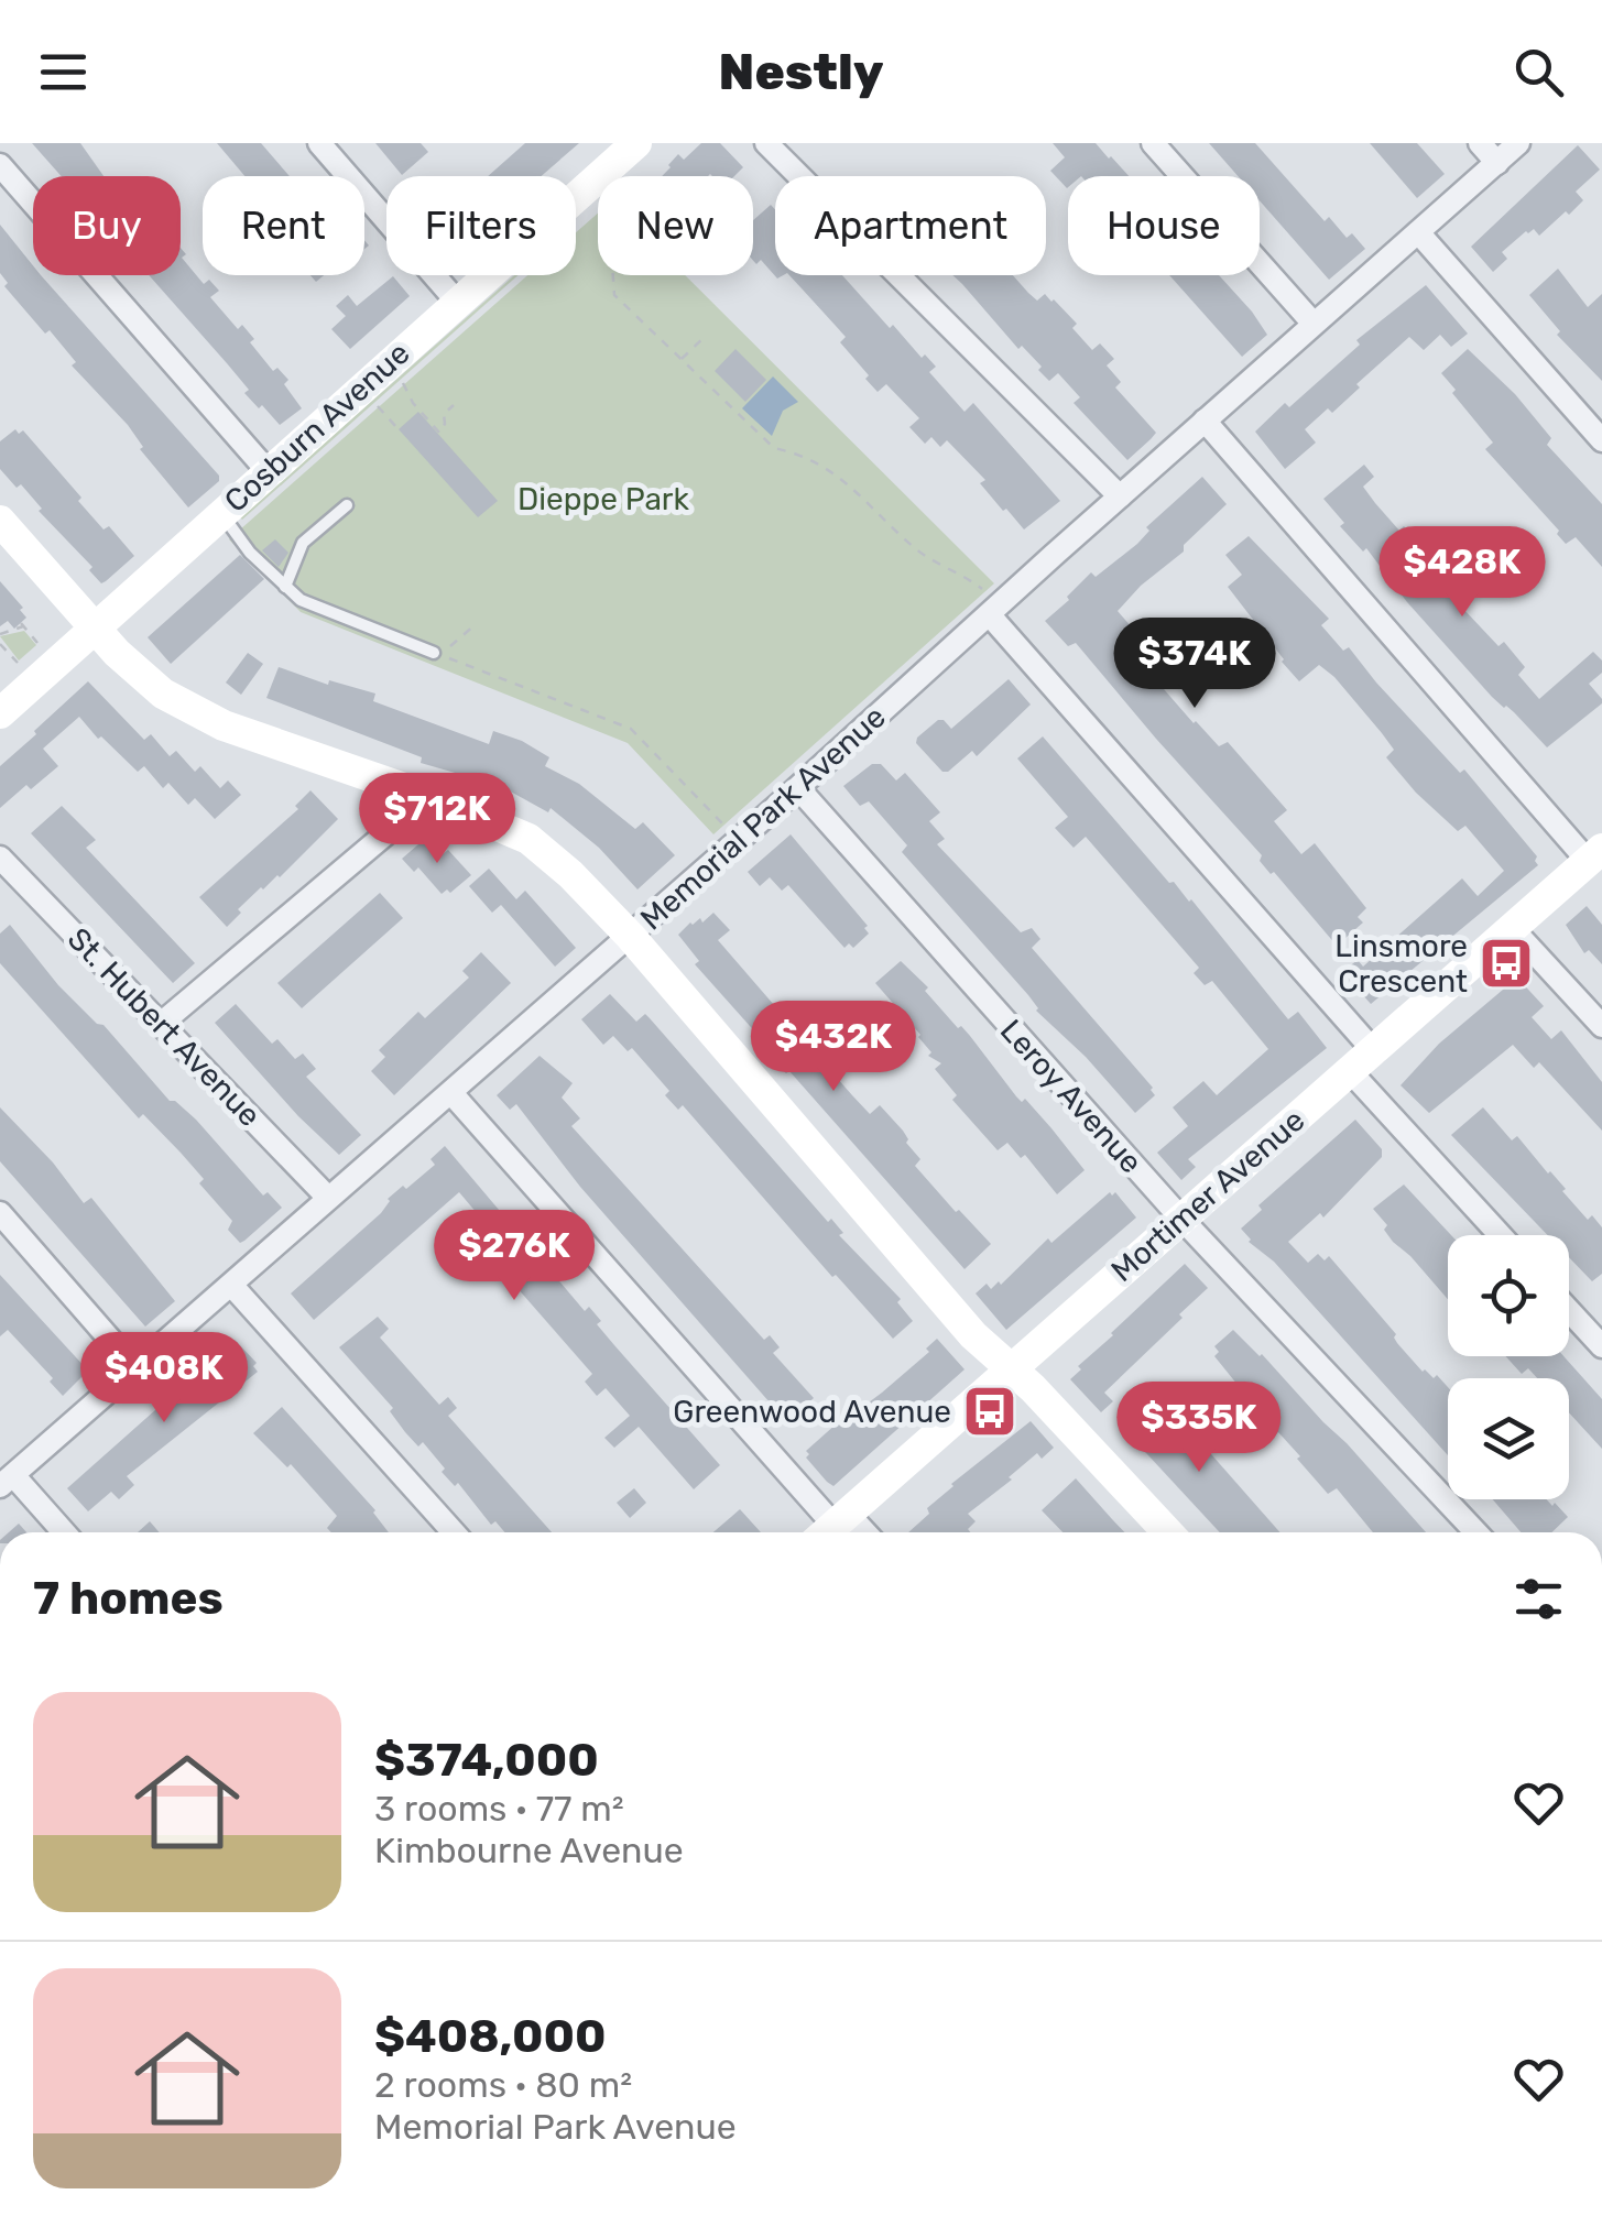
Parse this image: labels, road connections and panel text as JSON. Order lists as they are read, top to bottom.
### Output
{
  "streets": {
    "street": [
      "Cosburn Avenue",
      "Memorial Park Avenue",
      "St. Hubert Avenue",
      "Leroy Avenue",
      "Mortimer Avenue"
    ]
  },
  "crossings": [
    ["Memorial Park Avenue", "St. Hubert Avenue"],
    ["Memorial Park Avenue", "Leroy Avenue"],
    ["Leroy Avenue", "Mortimer Avenue"]
  ],
  "parks": ["Dieppe Park"],
  "places": {
    "bus stop": ["Linsmore Crescent", "Greenwood Avenue"]
  },
  "page": {
    "header": "Nestly",
    "chip": [
      "Buy",
      "Rent",
      "Filters",
      "New",
      "Apartment",
      "House"
    ],
    "price": [
      "$428K",
      "$374K",
      "$712K",
      "$432K",
      "$276K",
      "$408K",
      "$335K"
    ],
    "heading": "7 homes",
    "list": [
      {
        "name": "$374,000",
        "note": "3 rooms · 77 m² · Kimbourne Avenue"
      },
      {
        "name": "$408,000",
        "note": "2 rooms · 80 m² · Memorial Park Avenue"
      }
    ]
  }
}
